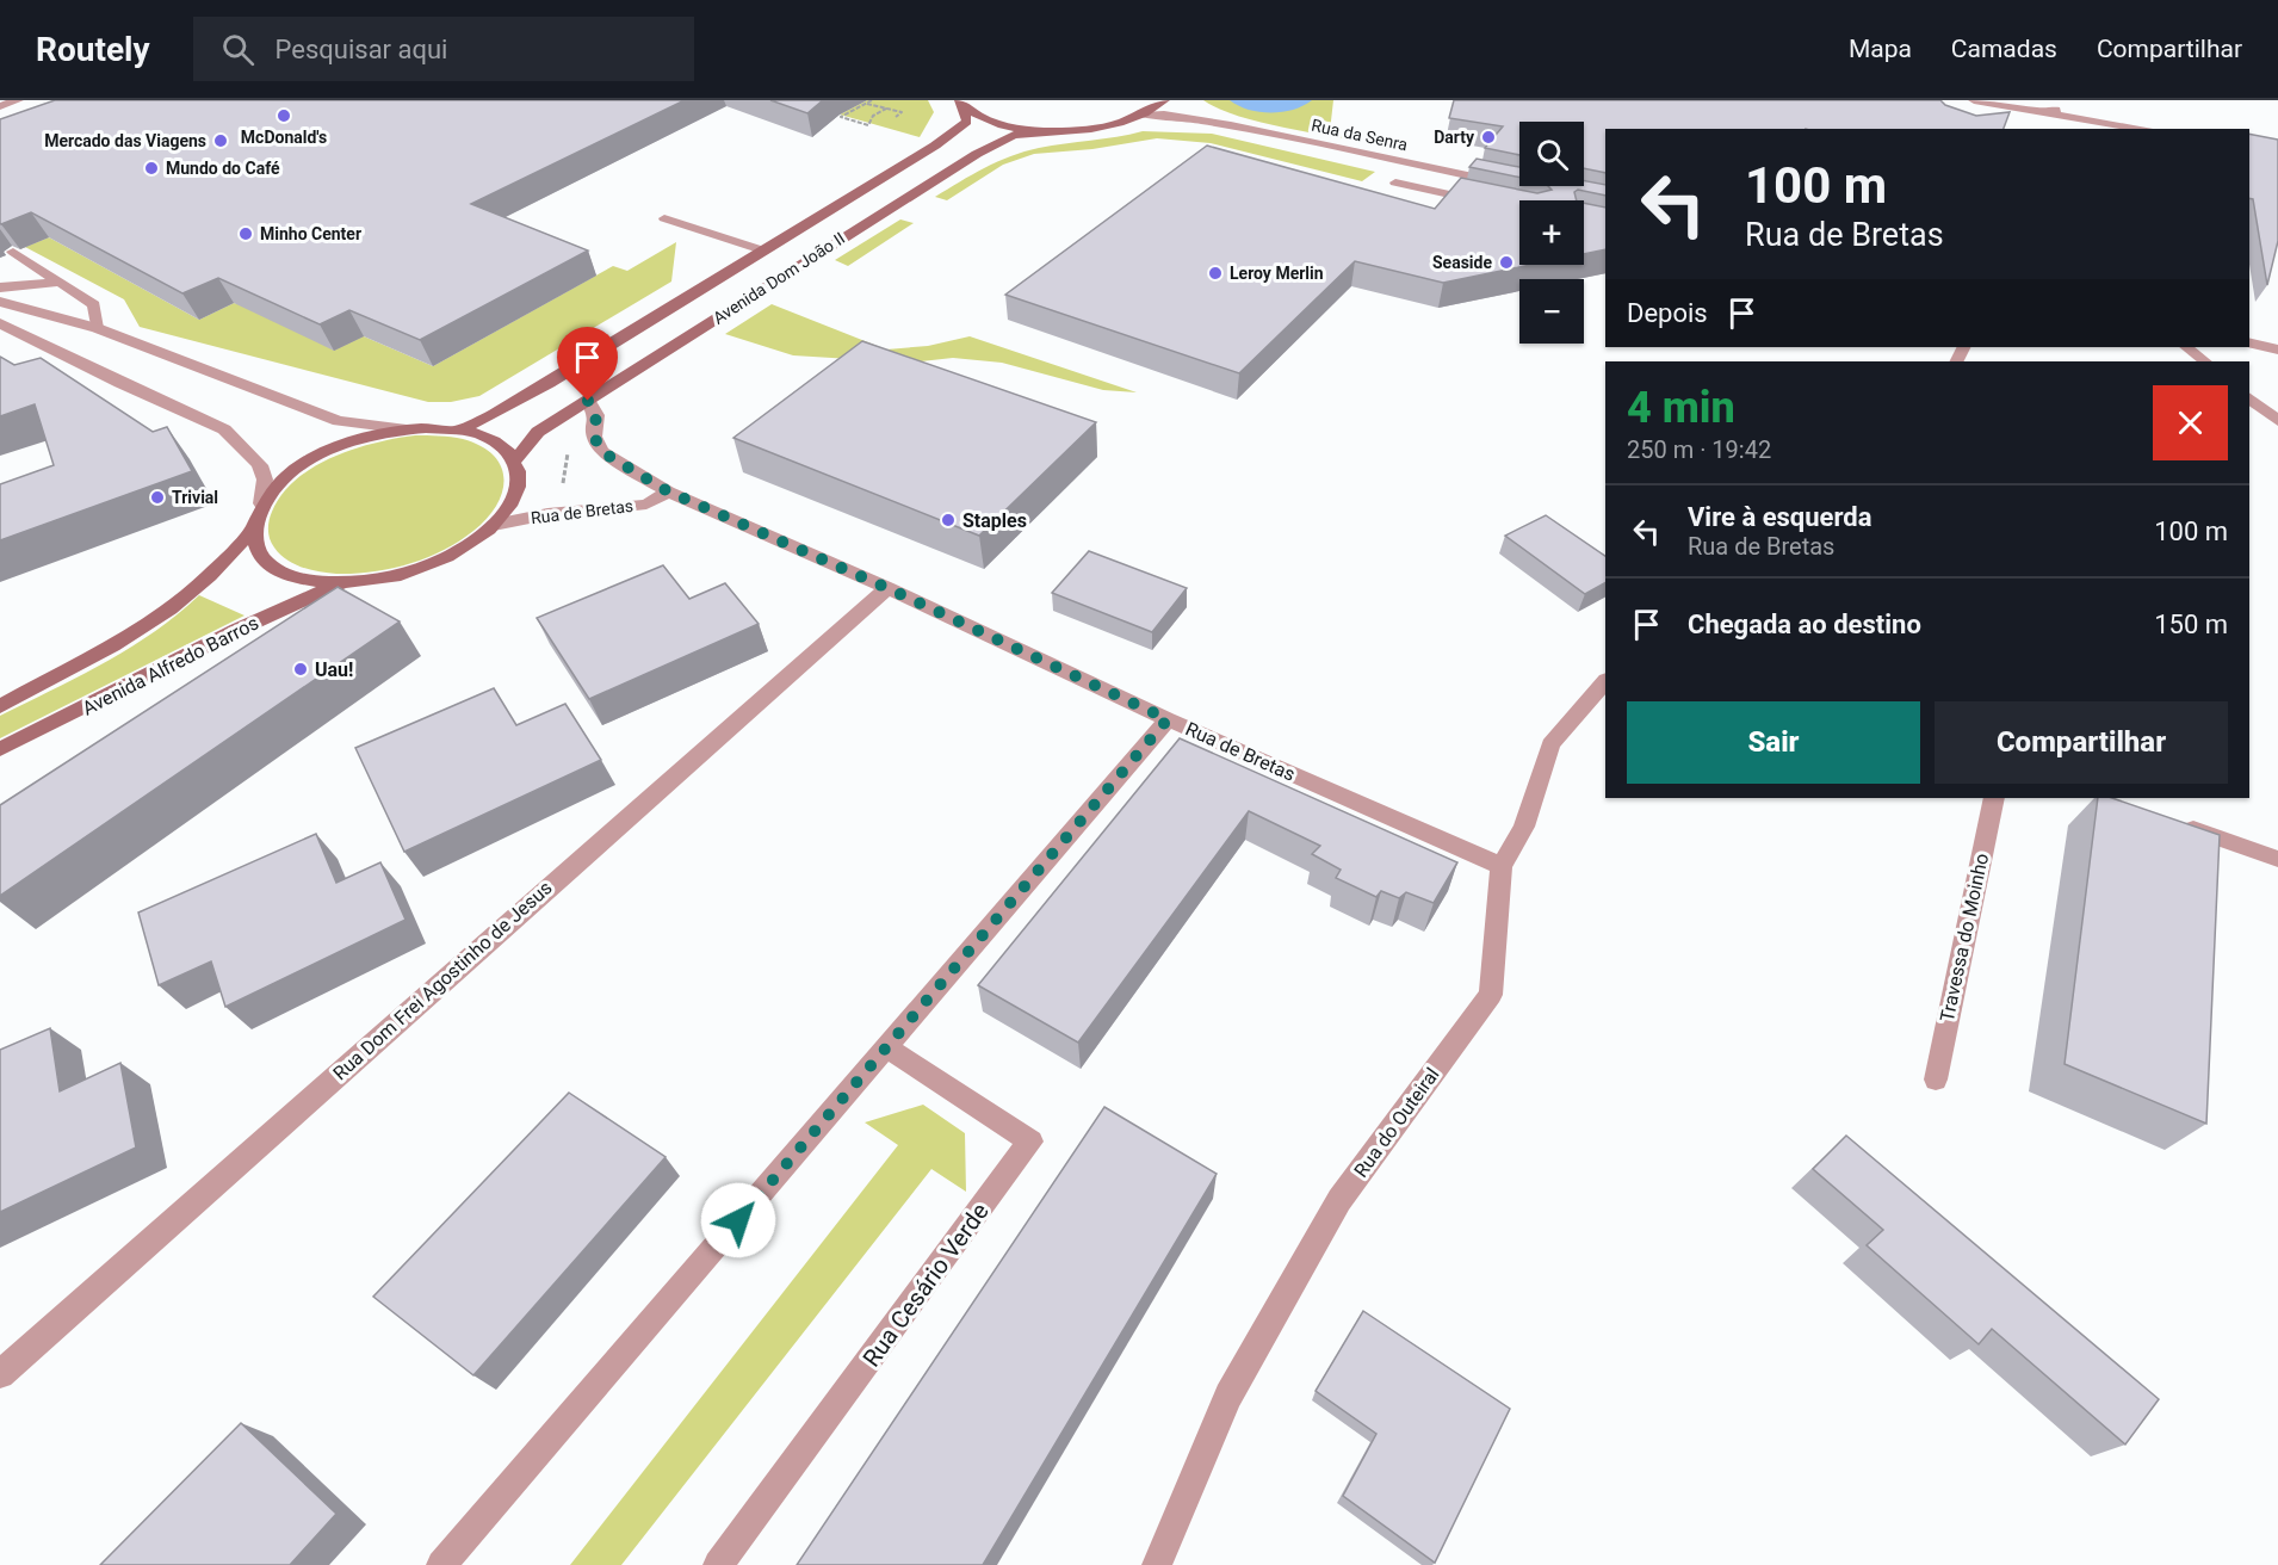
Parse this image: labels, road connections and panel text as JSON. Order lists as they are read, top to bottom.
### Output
{
  "streets": {
    "main road": ["Avenida Dom João II", "Avenida Alfredo Barros"],
    "street": [
      "Rua da Senra",
      "Rua de Bretas",
      "Travessa do Moinho",
      "Rua Dom Frei Agostinho de Jesus",
      "Rua do Outeiral",
      "Rua Cesário Verde"
    ]
  },
  "crossings": [
    ["Avenida Dom João II", "Rua de Bretas"],
    ["Rua de Bretas", "Rua Dom Frei Agostinho de Jesus"],
    ["Rua de Bretas", "Rua do Outeiral"]
  ],
  "places": [
    "McDonald's",
    "Darty",
    "Mercado das Viagens",
    "Mundo do Café",
    "Minho Center",
    "Seaside",
    "Leroy Merlin",
    "Trivial",
    "Staples",
    "Uau!"
  ],
  "page": {
    "header": "Routely",
    "search": "Pesquisar aqui",
    "nav": ["Mapa", "Camadas", "Compartilhar"],
    "map_buttons": ["+", "−"],
    "turn": ["100 m", "Rua de Bretas"],
    "then": "Depois",
    "heading": ["4 min", "250 m · 19:42"],
    "list": [
      {
        "name": "Vire à esquerda",
        "note": "Rua de Bretas",
        "value": "100 m"
      },
      {
        "name": "Chegada ao destino",
        "value": "150 m"
      }
    ],
    "buttons": ["Sair", "Compartilhar"]
  }
}
